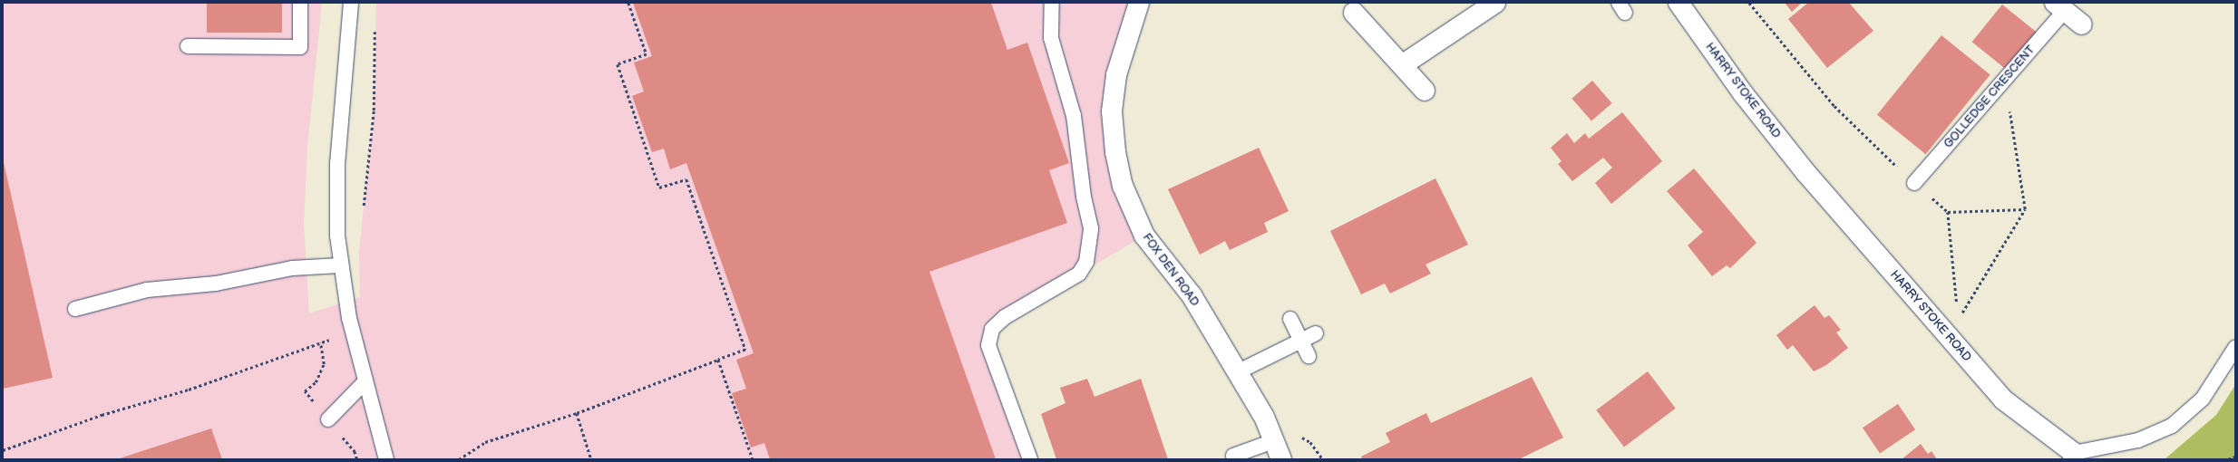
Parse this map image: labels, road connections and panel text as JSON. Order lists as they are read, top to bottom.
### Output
{
  "streets": {
    "street": ["HARRY STOKE ROAD", "GOLLEDGE CRESCENT", "FOX DEN ROAD"]
  }
}
